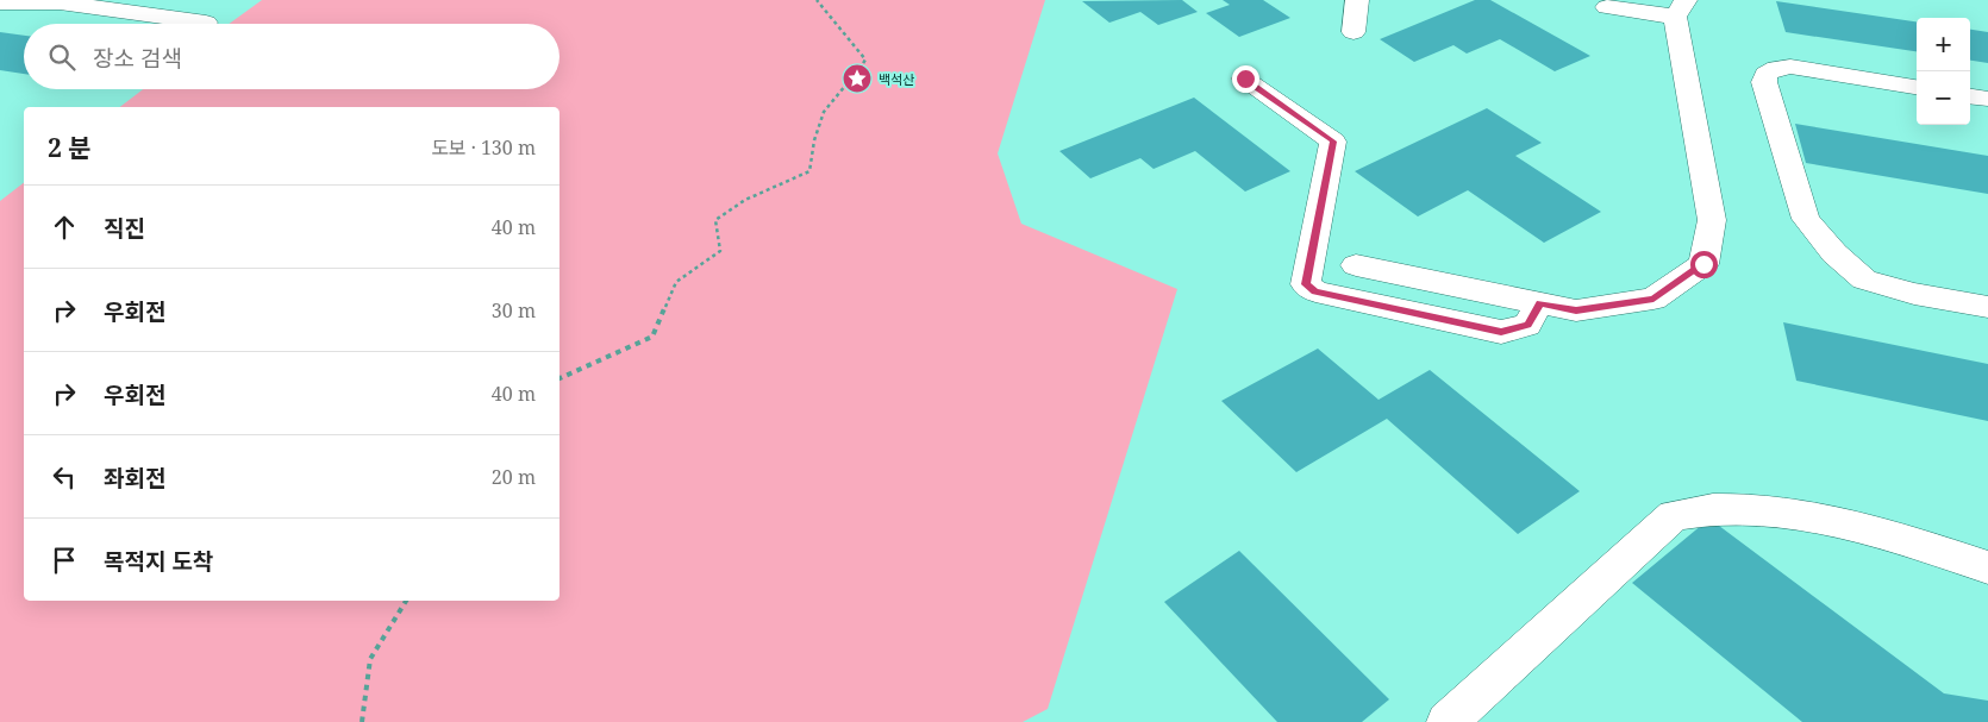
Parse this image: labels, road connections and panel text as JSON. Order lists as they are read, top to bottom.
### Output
{
  "places": {
    "place": ["백석산"]
  },
  "page": {
    "map_buttons": ["+", "−"],
    "search": "장소 검색",
    "heading": ["2 분", "도보 · 130 m"],
    "list": [
      ["직진", "40 m"],
      ["우회전", "30 m"],
      ["우회전", "40 m"],
      ["좌회전", "20 m"],
      "목적지 도착"
    ]
  }
}
